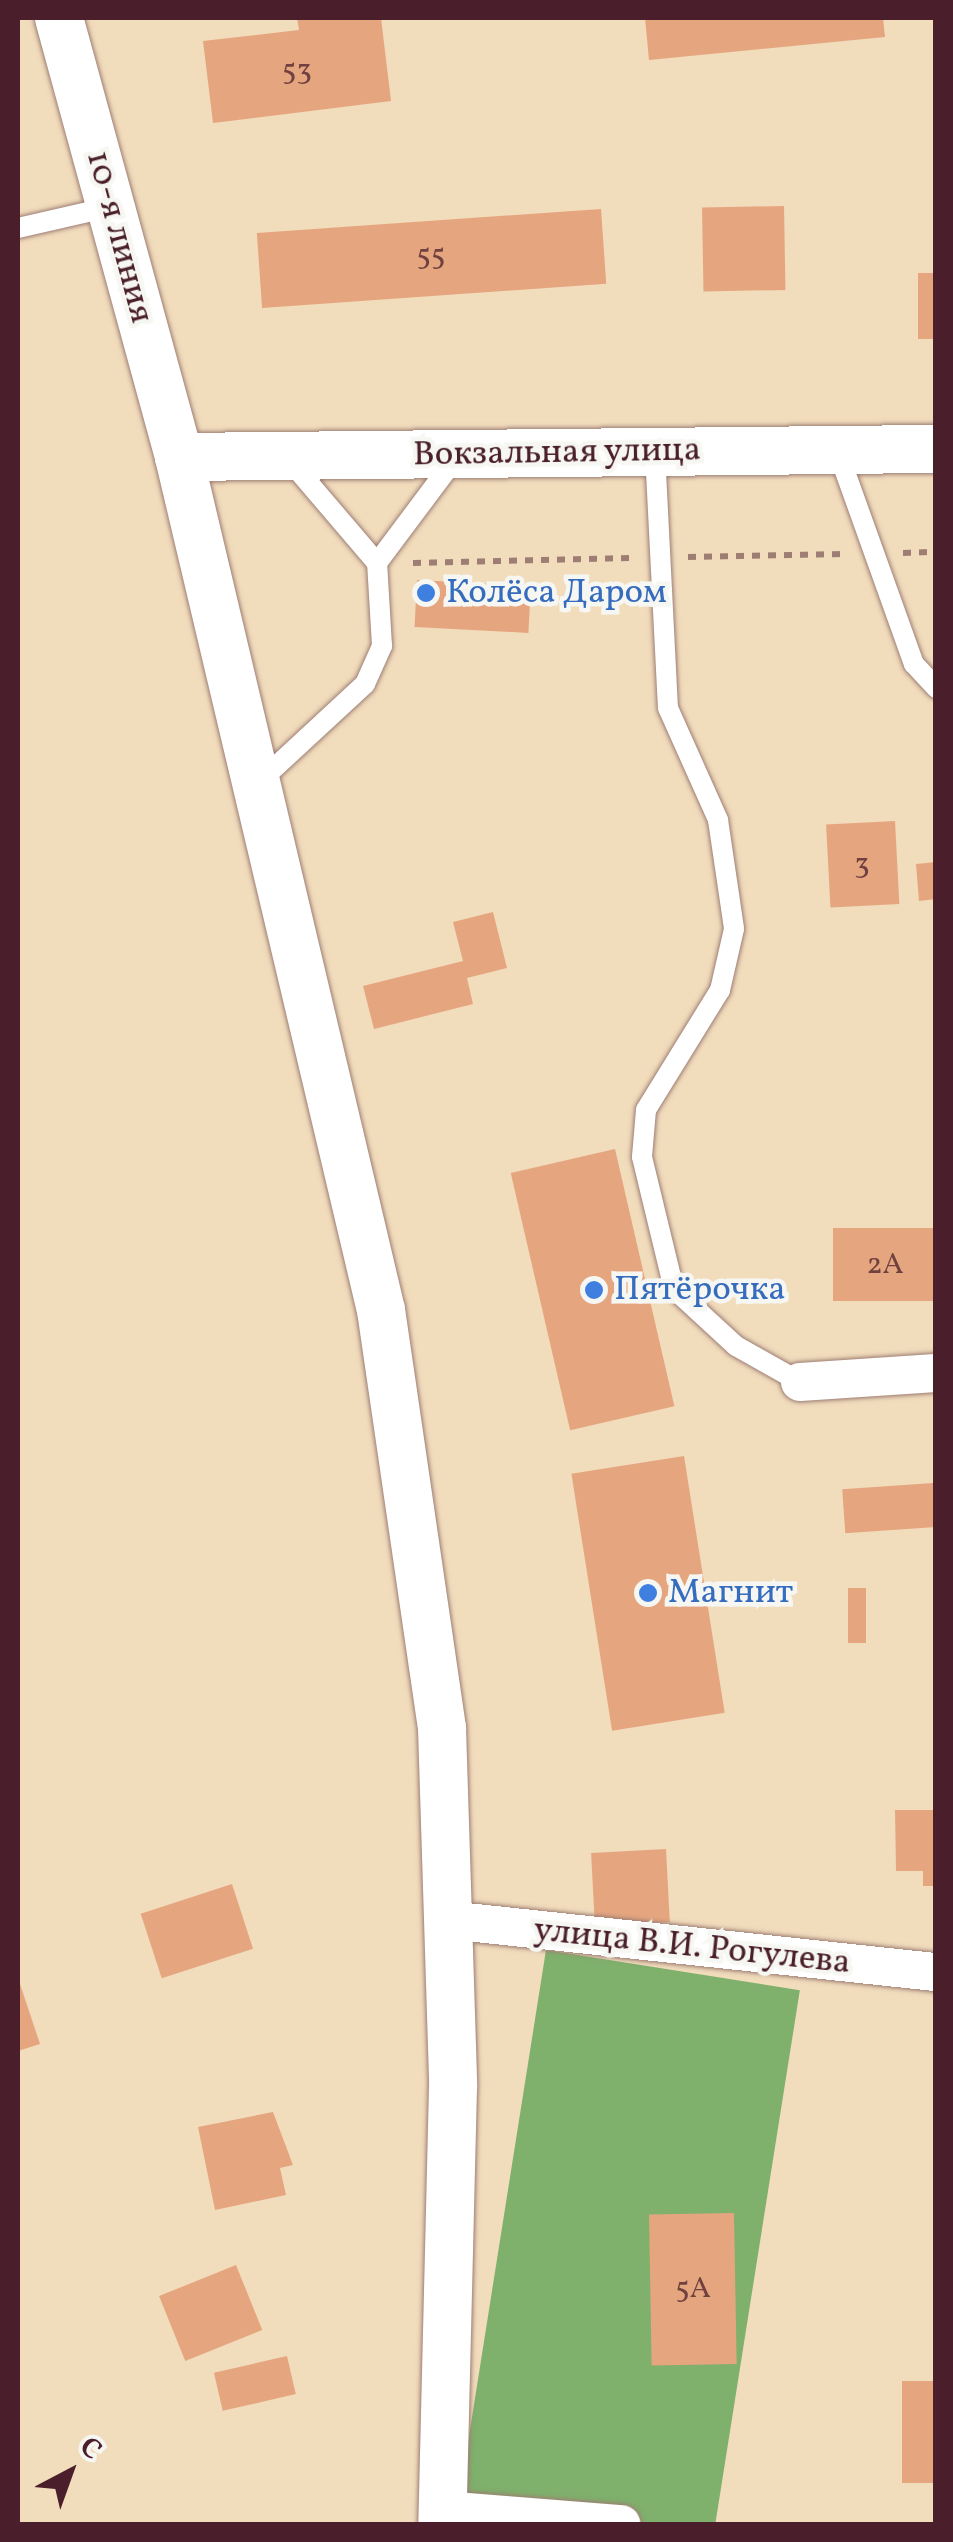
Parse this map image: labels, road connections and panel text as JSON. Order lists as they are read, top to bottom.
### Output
{
  "streets": {
    "street": ["10-я линия", "Вокзальная улица", "улица В.И. Рогулева"]
  },
  "crossings": [
    ["10-я линия", "Вокзальная улица"],
    ["10-я линия", "улица В.И. Рогулева"]
  ],
  "places": ["Колёса Даром", "Пятёрочка", "Магнит"],
  "house_numbers": [
    "53",
    "55",
    "3",
    "2А",
    "5А"
  ],
  "north": "top right"
}
